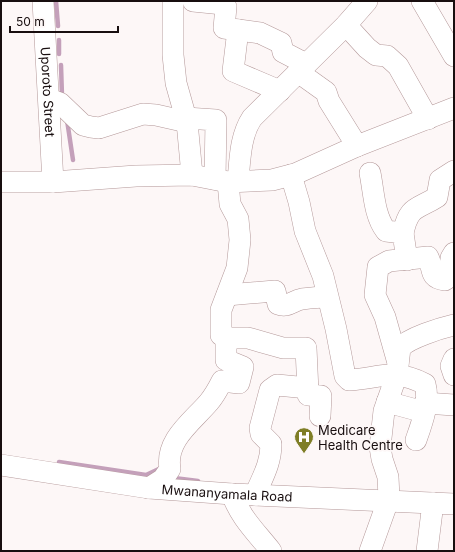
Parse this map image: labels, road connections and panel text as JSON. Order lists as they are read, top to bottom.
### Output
{
  "streets": {
    "street": ["Uporoto Street", "Mwananyamala Road"]
  },
  "places": {
    "hospital": ["Medicare Health Centre"]
  },
  "scale_bar": "50 m"
}
